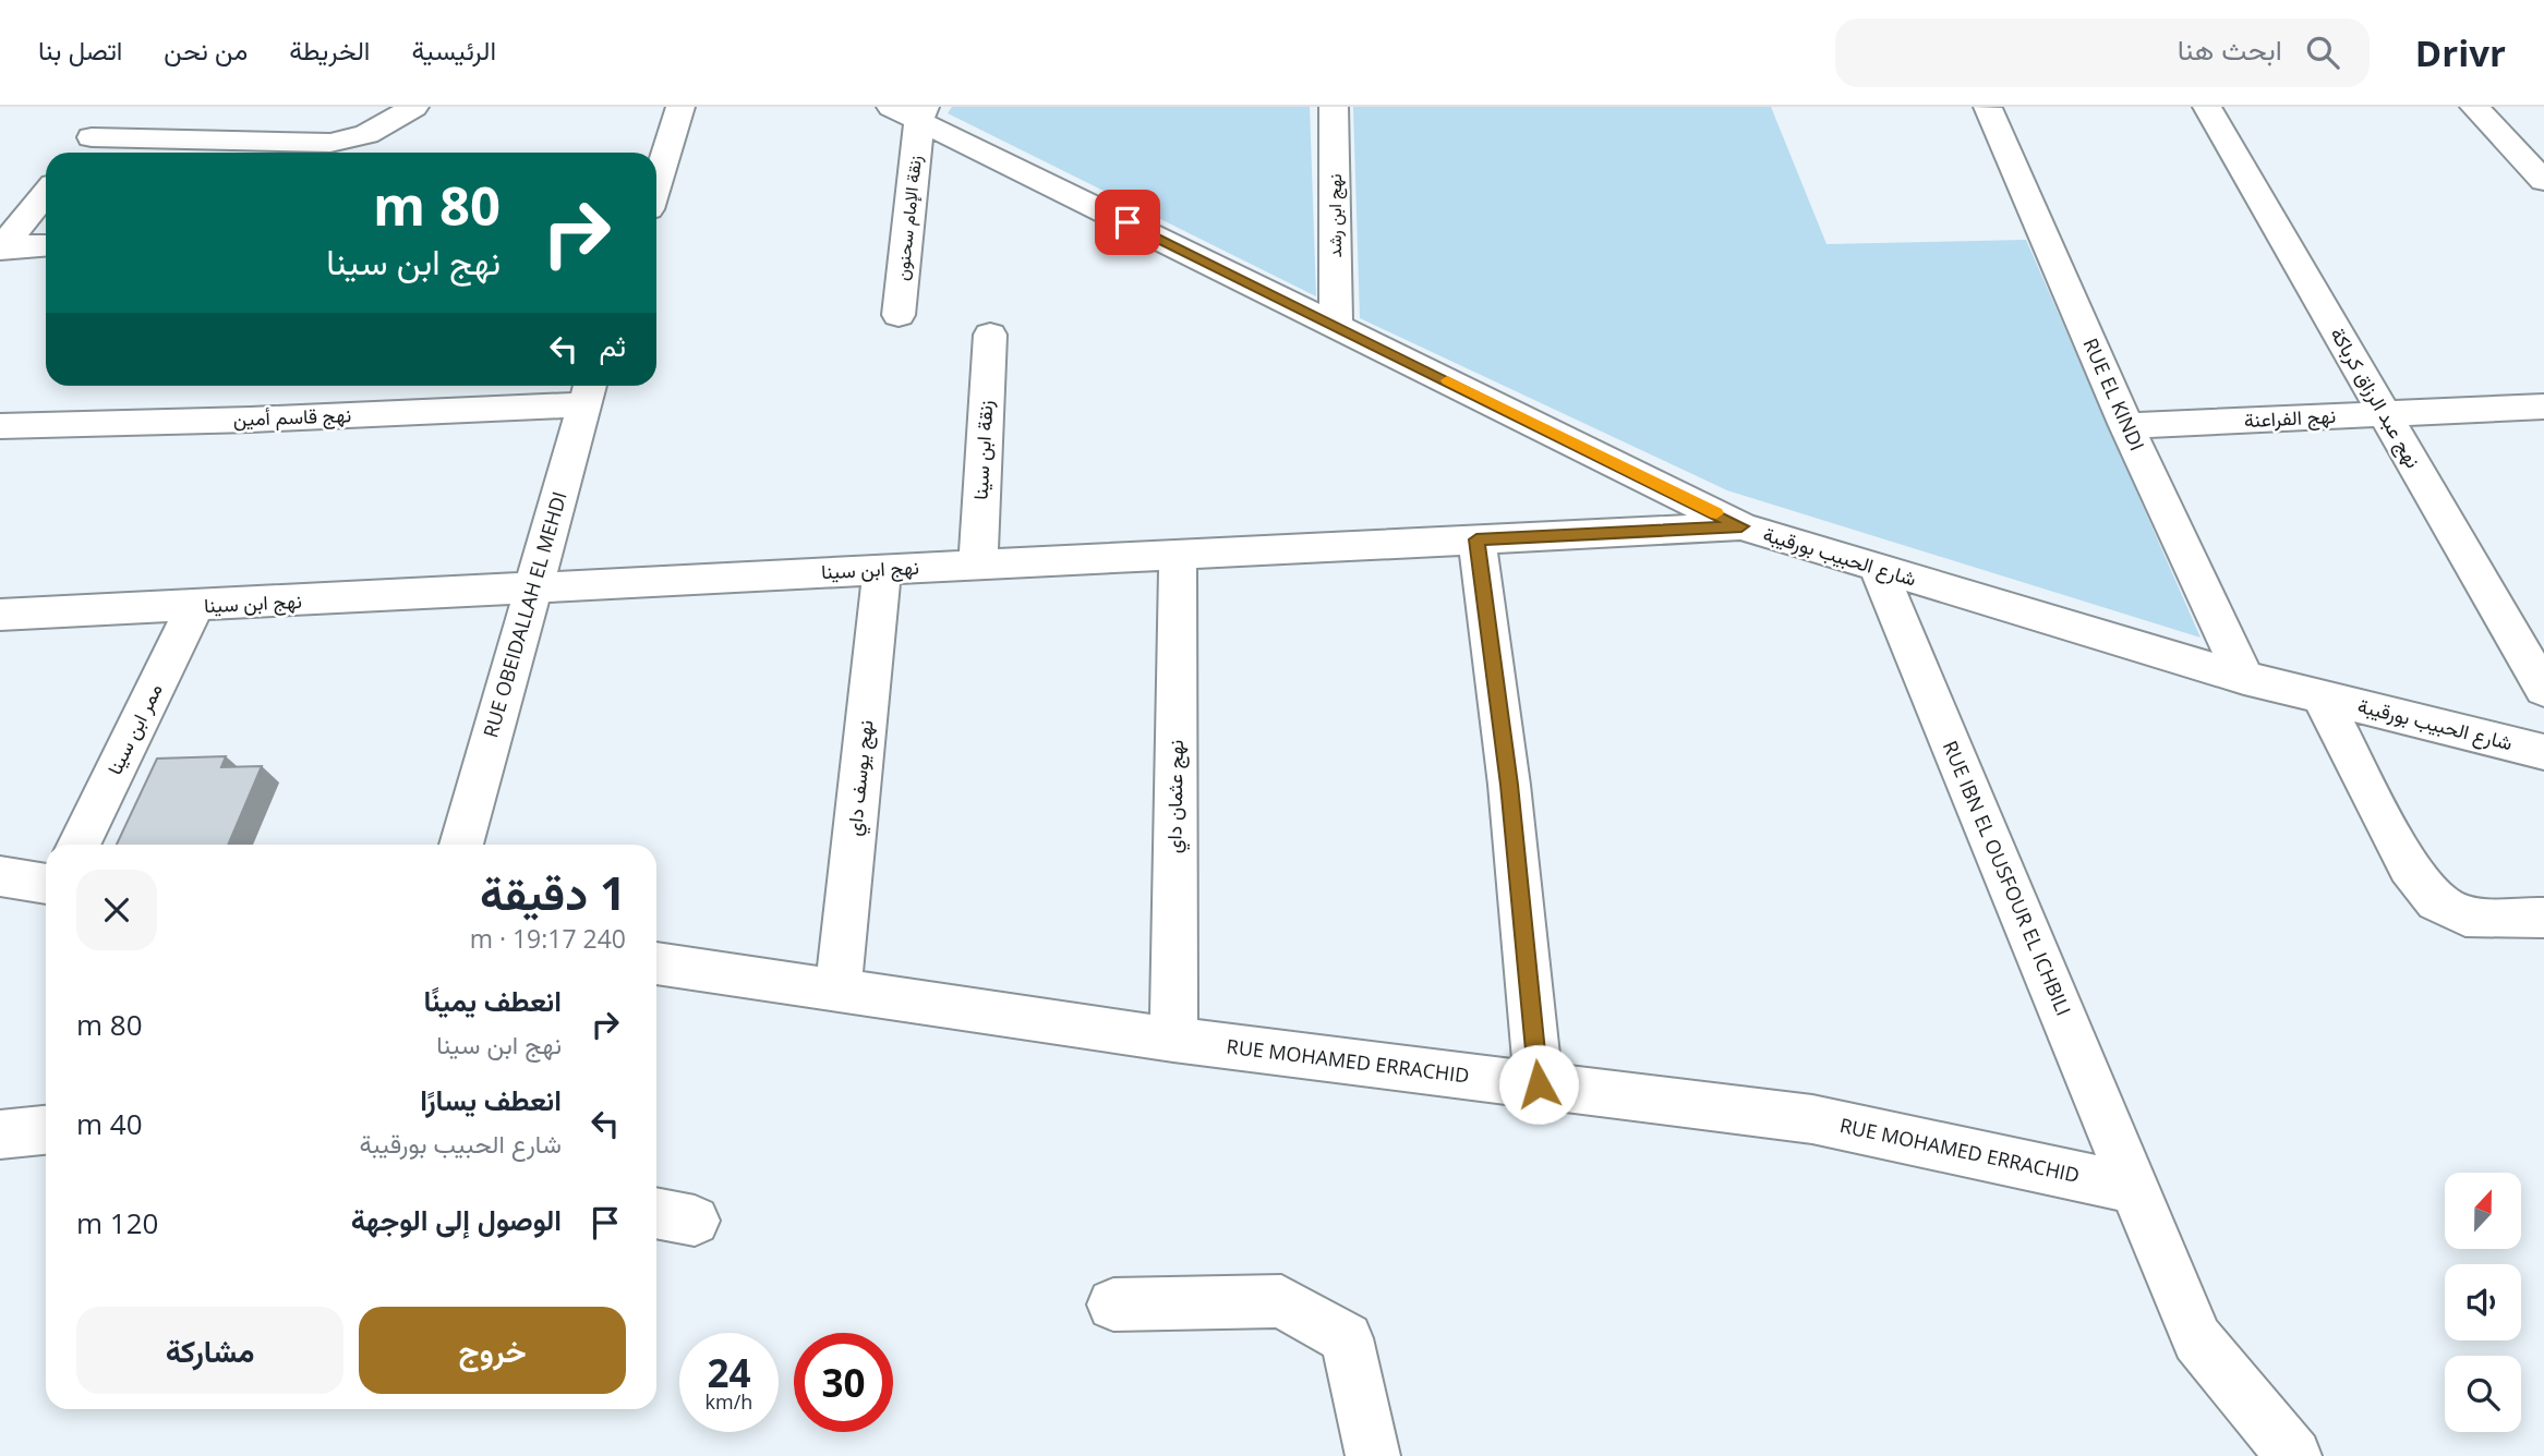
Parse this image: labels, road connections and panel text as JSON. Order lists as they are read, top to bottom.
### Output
{
  "streets": {
    "street": [
      "نهج ابن رشد",
      "زنقة الإمام سحنون",
      "RUE EL KINDI",
      "نهج عبد الرزاق كرباكة",
      "نهج قاسم أمين",
      "نهج الفراعنة",
      "زنقة ابن سينا",
      "شارع الحبيب بورقيبة",
      "نهج ابن سينا",
      "RUE OBEIDALLAH EL MEHDI",
      "ممر ابن سينا",
      "نهج يوسف داي",
      "نهج عثمان داي",
      "RUE IBN EL OUSFOUR EL ICHBILI",
      "RUE MOHAMED ERRACHID"
    ]
  },
  "crossings": [
    ["نهج ابن رشد", "شارع الحبيب بورقيبة"],
    ["زنقة الإمام سحنون", "شارع الحبيب بورقيبة"],
    ["RUE EL KINDI", "نهج الفراعنة"],
    ["RUE EL KINDI", "شارع الحبيب بورقيبة"],
    ["نهج عبد الرزاق كرباكة", "نهج الفراعنة"],
    ["نهج قاسم أمين", "RUE OBEIDALLAH EL MEHDI"],
    ["زنقة ابن سينا", "نهج ابن سينا"],
    ["شارع الحبيب بورقيبة", "نهج ابن سينا"],
    ["شارع الحبيب بورقيبة", "RUE IBN EL OUSFOUR EL ICHBILI"],
    ["نهج ابن سينا", "RUE OBEIDALLAH EL MEHDI"],
    ["نهج ابن سينا", "ممر ابن سينا"],
    ["نهج ابن سينا", "نهج يوسف داي"],
    ["نهج ابن سينا", "نهج عثمان داي"],
    ["نهج يوسف داي", "RUE MOHAMED ERRACHID"],
    ["نهج عثمان داي", "RUE MOHAMED ERRACHID"],
    ["RUE IBN EL OUSFOUR EL ICHBILI", "RUE MOHAMED ERRACHID"]
  ],
  "north": "top",
  "page": {
    "header": "Drivr",
    "search": "ابحث هنا",
    "nav": [
      "الرئيسية",
      "الخريطة",
      "من نحن",
      "اتصل بنا"
    ],
    "turn": ["80 m", "نهج ابن سينا"],
    "then": "ثم",
    "heading": ["1 دقيقة", "240 m · 19:17"],
    "list": [
      {
        "name": "انعطف يمينًا",
        "note": "نهج ابن سينا",
        "value": "80 m"
      },
      {
        "name": "انعطف يسارًا",
        "note": "شارع الحبيب بورقيبة",
        "value": "40 m"
      },
      {
        "name": "الوصول إلى الوجهة",
        "value": "120 m"
      }
    ],
    "buttons": ["خروج", "مشاركة"],
    "speed": "24 km/h",
    "limit": "30"
  }
}
